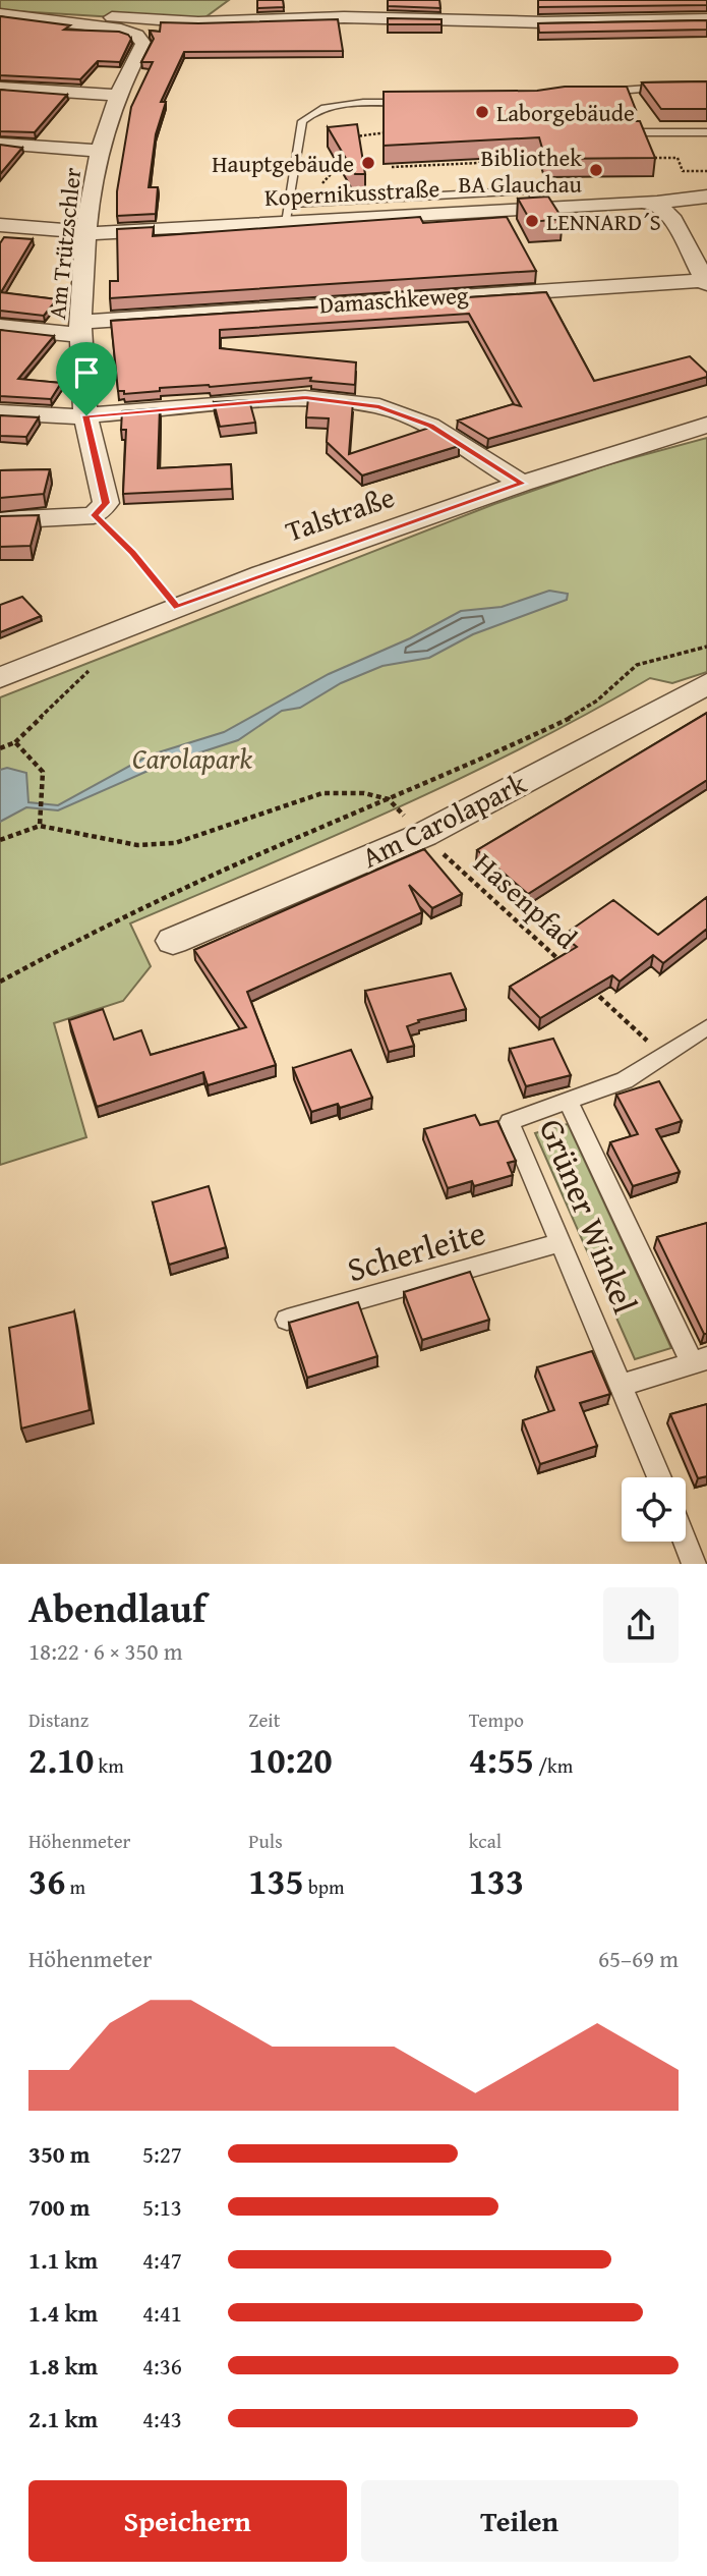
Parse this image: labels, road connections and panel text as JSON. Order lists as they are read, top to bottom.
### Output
{
  "streets": {
    "street": [
      "Kopernikusstraße",
      "Am Trützschler",
      "Damaschkeweg",
      "Talstraße",
      "Am Carolapark"
    ],
    "lane": ["Grüner Winkel", "Scherleite"],
    "path": ["Hasenpfad"]
  },
  "crossings": [
    ["Kopernikusstraße", "Am Trützschler"],
    ["Am Trützschler", "Damaschkeweg"],
    ["Am Carolapark", "Hasenpfad"],
    ["Grüner Winkel", "Scherleite"]
  ],
  "parks": ["Carolapark"],
  "places": [
    "Laborgebäude",
    "Hauptgebäude",
    "Bibliothek BA Glauchau",
    "LENNARD´S"
  ],
  "page": {
    "heading": ["Abendlauf", "18:22 · 6 × 350 m"],
    "stats": [
      ["Distanz", "2.10 km"],
      ["Zeit", "10:20"],
      ["Tempo", "4:55 /km"],
      ["Höhenmeter", "36 m"],
      ["Puls", "135 bpm"],
      ["kcal", "133"]
    ],
    "chart": ["Höhenmeter", "65–69 m"],
    "list": [
      {
        "name": "350 m",
        "note": "5:27"
      },
      {
        "name": "700 m",
        "note": "5:13"
      },
      {
        "name": "1.1 km",
        "note": "4:47"
      },
      {
        "name": "1.4 km",
        "note": "4:41"
      },
      {
        "name": "1.8 km",
        "note": "4:36"
      },
      {
        "name": "2.1 km",
        "note": "4:43"
      }
    ],
    "buttons": ["Speichern", "Teilen"]
  }
}
